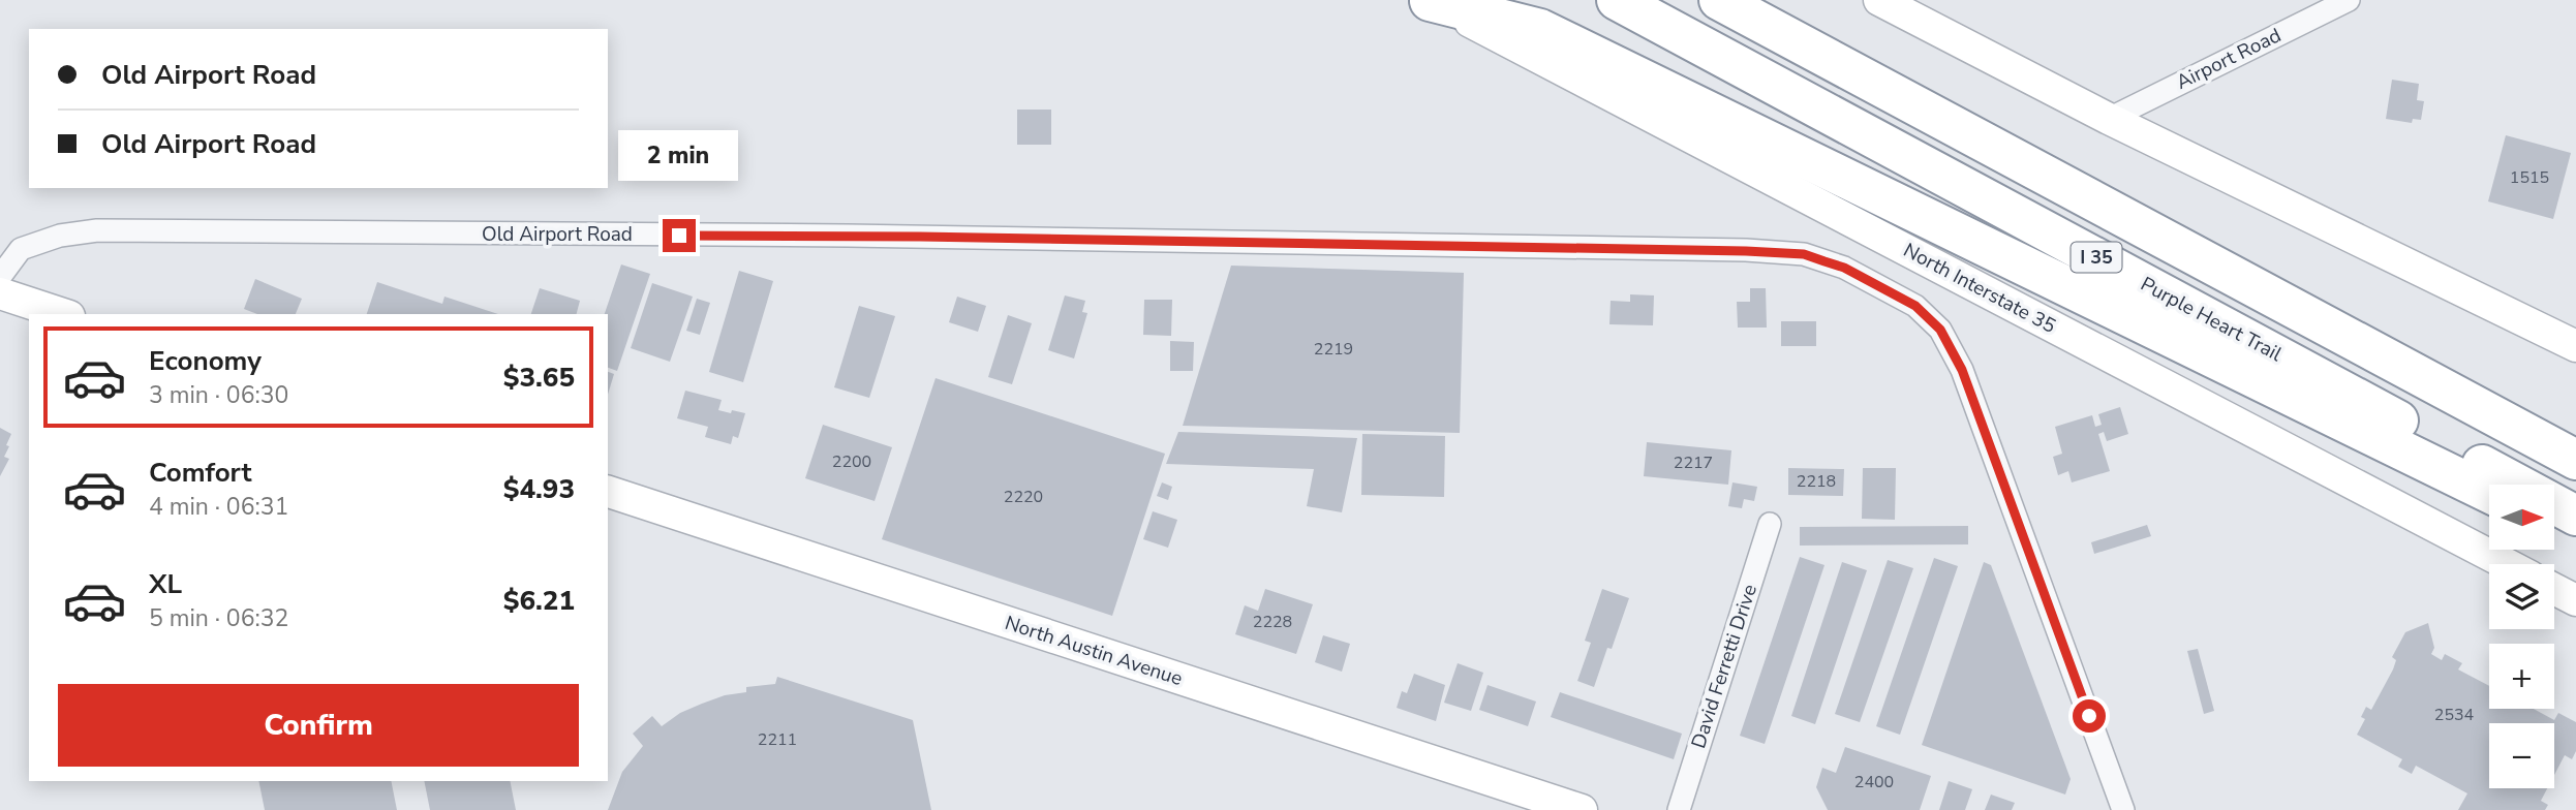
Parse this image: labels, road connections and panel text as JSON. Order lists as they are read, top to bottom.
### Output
{
  "streets": {
    "highway": ["I 35", "Purple Heart Trail"],
    "main road": ["North Interstate 35", "North Austin Avenue"],
    "street": ["Airport Road", "Old Airport Road", "David Ferretti Drive"]
  },
  "house_numbers": [
    "1515",
    "2219",
    "2200",
    "2217",
    "2218",
    "2220",
    "2228",
    "2534",
    "2211",
    "2400"
  ],
  "north": "right",
  "page": {
    "banner": ["Old Airport Road", "Old Airport Road"],
    "bubble": "2 min",
    "list": [
      {
        "name": "Economy",
        "note": "3 min · 06:30",
        "value": "$3.65"
      },
      {
        "name": "Comfort",
        "note": "4 min · 06:31",
        "value": "$4.93"
      },
      {
        "name": "XL",
        "note": "5 min · 06:32",
        "value": "$6.21"
      }
    ],
    "map_buttons": ["+", "−"],
    "buttons": "Confirm"
  }
}
